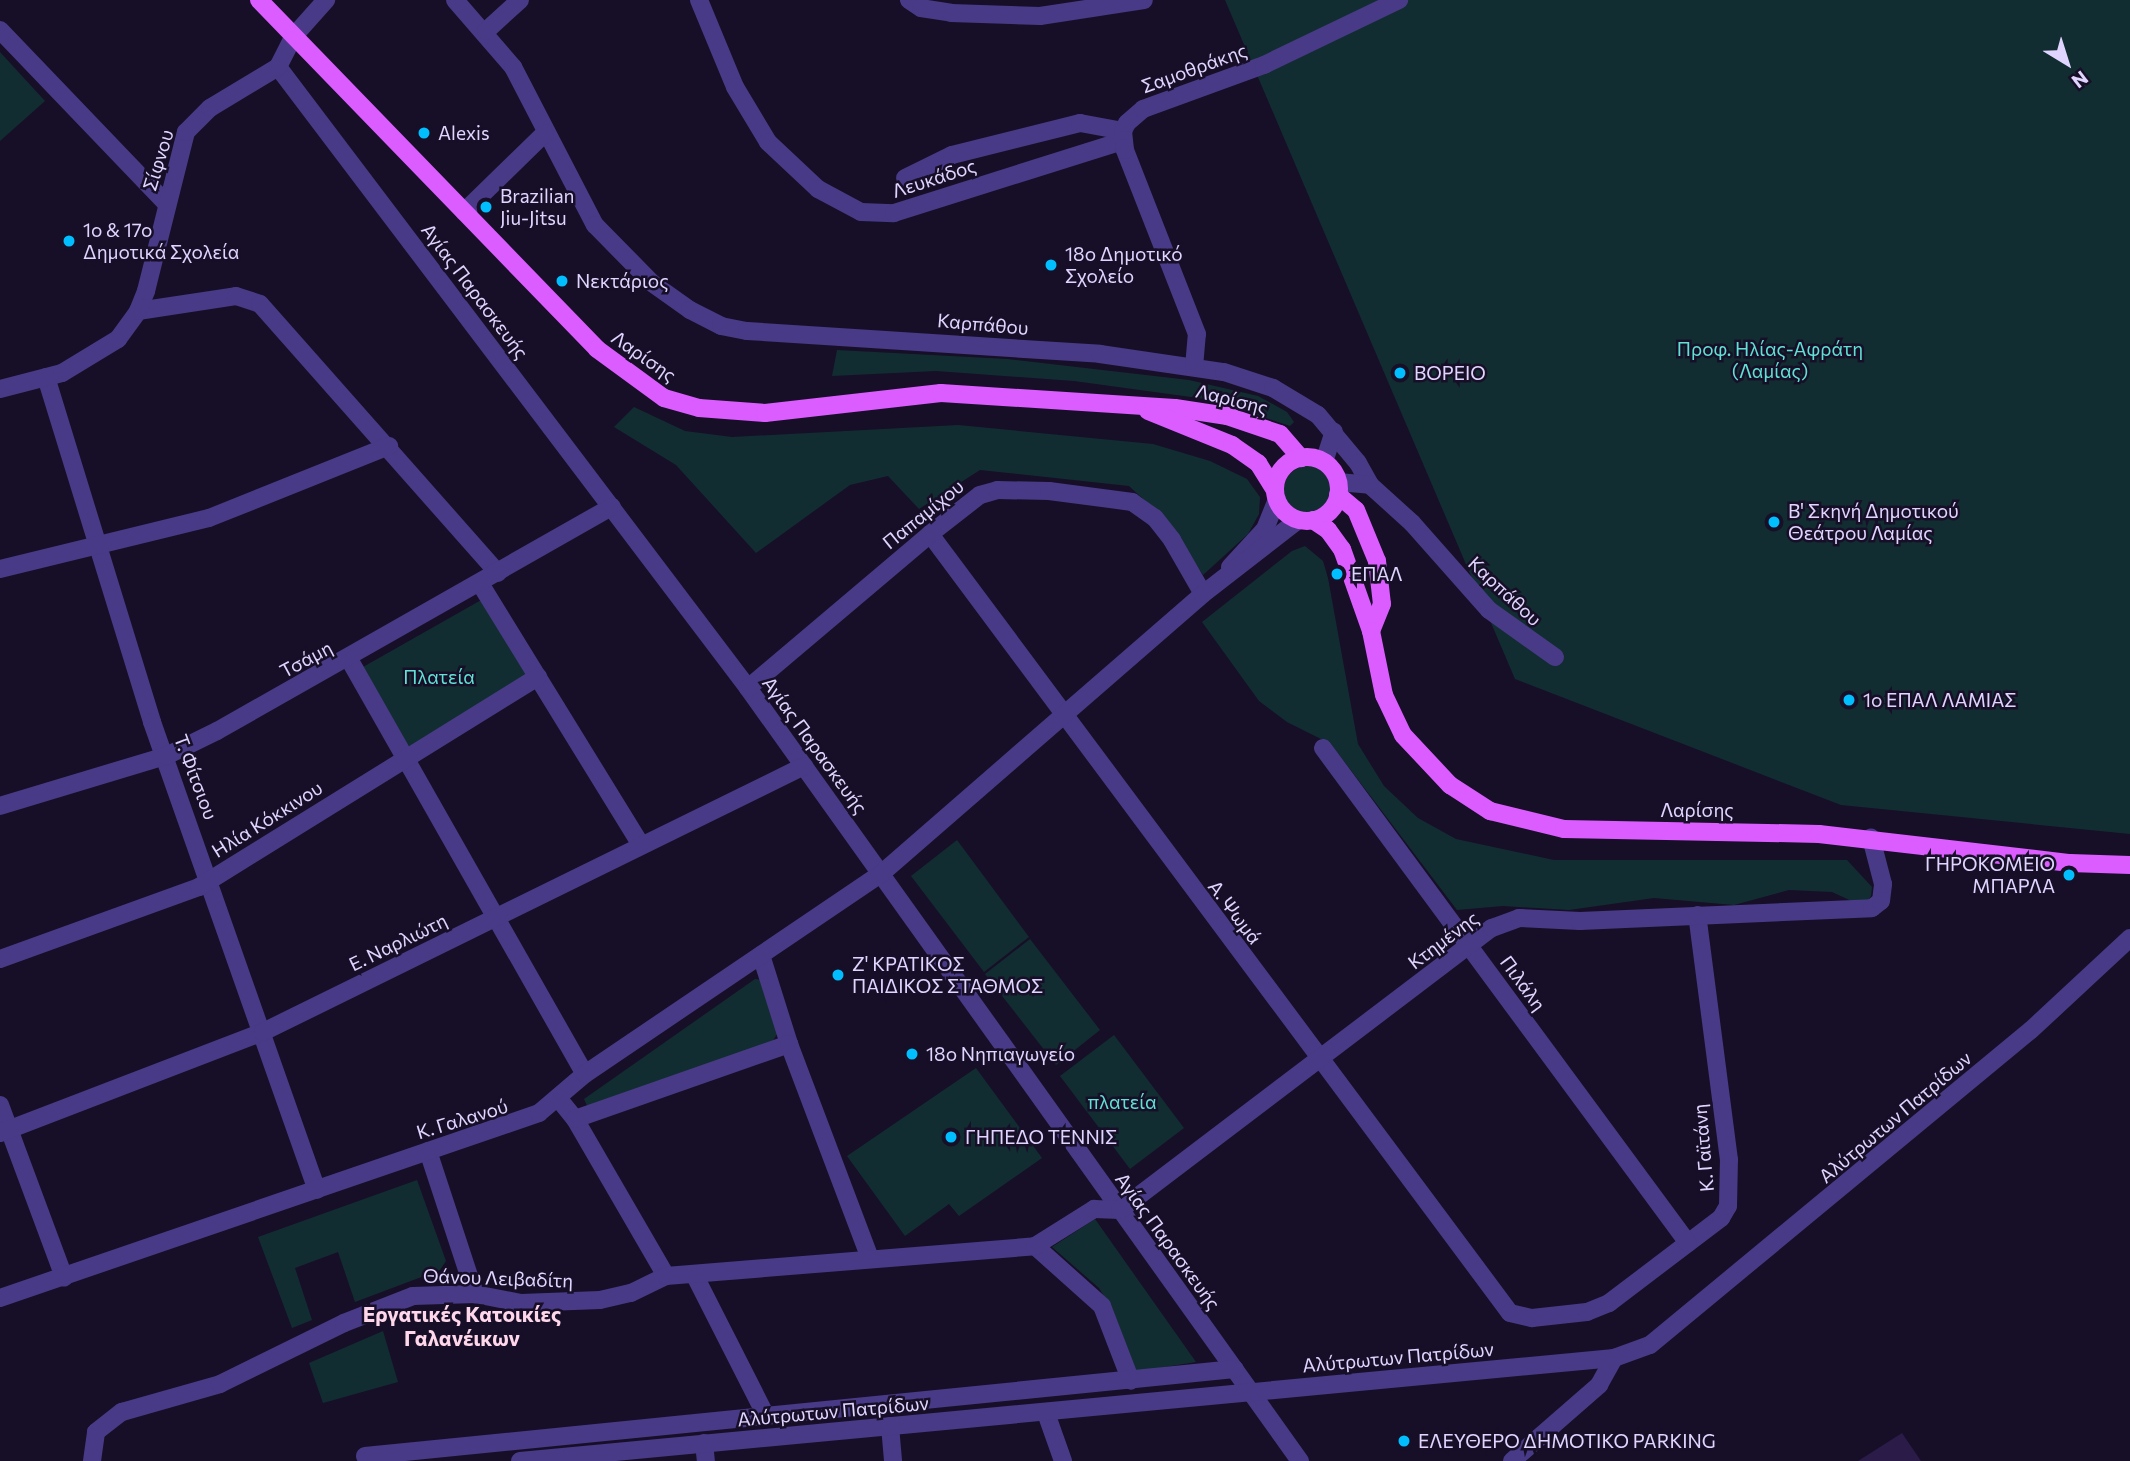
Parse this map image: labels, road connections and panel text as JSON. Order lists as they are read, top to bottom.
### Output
{
  "streets": {
    "main road": ["Λαρίσης"],
    "street": [
      "Σαμοθράκης",
      "Σίφνου",
      "Λευκάδος",
      "Αγίας Παρασκευής",
      "Καρπάθου",
      "Παπαμίχου",
      "Τσάμη",
      "Τ. Φίτσιου",
      "Ηλία Κόκκινου",
      "Α. Ψωμά",
      "Κτημένης",
      "Ε. Ναρλιώτη",
      "Πιλάλη",
      "Αλύτρωτων Πατρίδων",
      "Κ. Γαλανού",
      "Κ. Γαϊτάνη",
      "Θάνου Λειβαδίτη"
    ]
  },
  "crossings": [
    ["Σαμοθράκης", "Λευκάδος"],
    ["Σίφνου", "Αγίας Παρασκευής"],
    ["Σίφνου", "Τ. Φίτσιου"],
    ["Αγίας Παρασκευής", "Παπαμίχου"],
    ["Αγίας Παρασκευής", "Τσάμη"],
    ["Αγίας Παρασκευής", "Κτημένης"],
    ["Αγίας Παρασκευής", "Ε. Ναρλιώτη"],
    ["Αγίας Παρασκευής", "Αλύτρωτων Πατρίδων"],
    ["Αγίας Παρασκευής", "Κ. Γαλανού"],
    ["Αγίας Παρασκευής", "Θάνου Λειβαδίτη"],
    ["Λαρίσης", "Κτημένης"],
    ["Παπαμίχου", "Α. Ψωμά"],
    ["Παπαμίχου", "Κ. Γαλανού"],
    ["Τσάμη", "Τ. Φίτσιου"],
    ["Τ. Φίτσιου", "Ηλία Κόκκινου"],
    ["Τ. Φίτσιου", "Ε. Ναρλιώτη"],
    ["Τ. Φίτσιου", "Κ. Γαλανού"],
    ["Α. Ψωμά", "Κτημένης"],
    ["Α. Ψωμά", "Κ. Γαλανού"],
    ["Α. Ψωμά", "Κ. Γαϊτάνη"],
    ["Κτημένης", "Πιλάλη"],
    ["Κτημένης", "Κ. Γαϊτάνη"],
    ["Κτημένης", "Θάνου Λειβαδίτη"],
    ["Πιλάλη", "Κ. Γαϊτάνη"]
  ],
  "districts": ["Εργατικές Κατοικίες Γαλανέικων"],
  "parks": ["Προφ. Ηλίας-Αφράτη (Λαμίας)", "Πλατεία", "πλατεία"],
  "places": [
    "Alexis",
    "Brazilian Jiu-Jitsu",
    "1ο & 17ο Δημοτικά Σχολεία",
    "18ο Δημοτικό Σχολείο",
    "Νεκτάριος",
    "ΒΟΡΕΙΟ",
    "Β' Σκηνή Δημοτικού Θεάτρου Λαμίας",
    "ΕΠΑΛ",
    "1ο ΕΠΑΛ ΛΑΜΙΑΣ",
    "ΓΗΡΟΚΟΜΕΙΟ ΜΠΑΡΛΑ",
    "Ζ' ΚΡΑΤΙΚΟΣ ΠΑΙΔΙΚΟΣ ΣΤΑΘΜΟΣ",
    "18ο Νηπιαγωγείο",
    "ΓΗΠΕΔΟ ΤΕΝΝΙΣ",
    "ΕΛΕΥΘΕΡΟ ΔΗΜΟΤΙΚΟ PARKING"
  ],
  "north": "bottom right"
}
